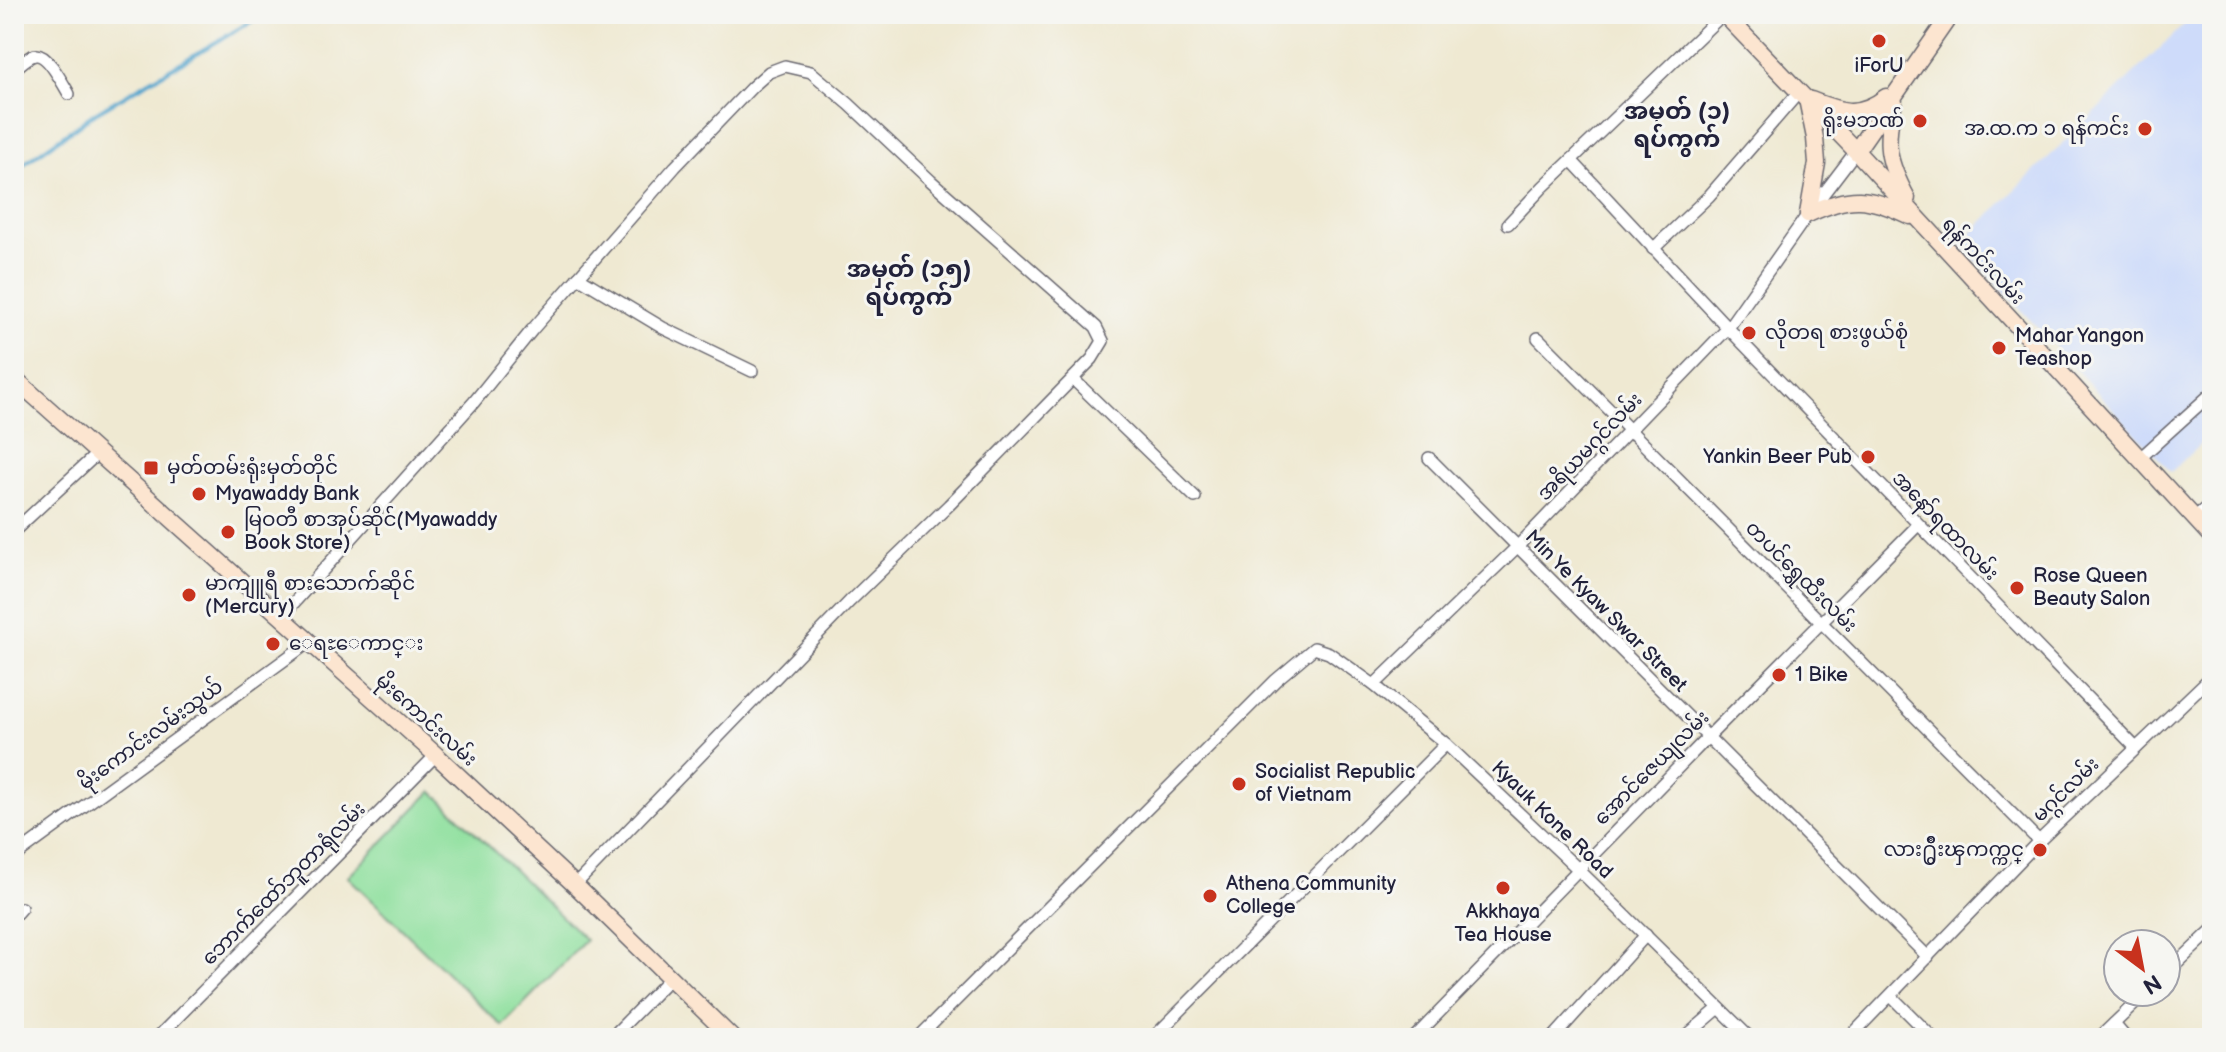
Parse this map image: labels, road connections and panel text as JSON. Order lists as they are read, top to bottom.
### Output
{
  "streets": {
    "main road": ["ရန်ကင်းလမ်း", "မိုးကောင်းလမ်း"],
    "street": [
      "အရိယမဂ္ဂင်လမ်း",
      "အနော်ရထာလမ်း",
      "တပင်ရွှေထီးလမ်း",
      "Min Ye Kyaw Swar Street",
      "မိုးကောင်းလမ်းသွယ်",
      "အောင်ဇေယျလမ်း",
      "မဂ္ဂင်လမ်း",
      "Kyauk Kone Road",
      "ဘောက်ထော်ဘူတာရုံလမ်း"
    ]
  },
  "crossings": [
    ["ရန်ကင်းလမ်း", "အရိယမဂ္ဂင်လမ်း"],
    ["အရိယမဂ္ဂင်လမ်း", "အနော်ရထာလမ်း"],
    ["အရိယမဂ္ဂင်လမ်း", "တပင်ရွှေထီးလမ်း"],
    ["အရိယမဂ္ဂင်လမ်း", "Min Ye Kyaw Swar Street"],
    ["အရိယမဂ္ဂင်လမ်း", "Kyauk Kone Road"],
    ["အနော်ရထာလမ်း", "အောင်ဇေယျလမ်း"],
    ["အနော်ရထာလမ်း", "မဂ္ဂင်လမ်း"],
    ["တပင်ရွှေထီးလမ်း", "အောင်ဇေယျလမ်း"],
    ["တပင်ရွှေထီးလမ်း", "မဂ္ဂင်လမ်း"],
    ["Min Ye Kyaw Swar Street", "အောင်ဇေယျလမ်း"],
    ["Min Ye Kyaw Swar Street", "မဂ္ဂင်လမ်း"],
    ["မိုးကောင်းလမ်း", "မိုးကောင်းလမ်းသွယ်"],
    ["မိုးကောင်းလမ်း", "ဘောက်ထော်ဘူတာရုံလမ်း"],
    ["အောင်ဇေယျလမ်း", "Kyauk Kone Road"]
  ],
  "districts": ["အမှတ် (၁) ရပ်ကွက်", "အမှတ် (၁၅) ရပ်ကွက်"],
  "places": {
    "other": [
      "iForU",
      "ရိုးမဘဏ်",
      "အ.ထ.က ၁ ရန်ကင်း",
      "လိုတရ စားဖွယ်စုံ",
      "Mahar Yangon Teashop",
      "Yankin Beer Pub",
      "Myawaddy Bank",
      "မြဝတီ စာအုပ်ဆိုင်(Myawaddy Book Store)",
      "Rose Queen Beauty Salon",
      "မာကျူရီ စားသောက်ဆိုင် (Mercury)",
      "ေရႊေကာင္း",
      "1 Bike",
      "Socialist Republic of Vietnam",
      "လား႐ွိဳးၾကက္ကင္",
      "Akkhaya Tea House",
      "Athena Community College"
    ],
    "transit": ["မှတ်တမ်းရုံးမှတ်တိုင်"]
  },
  "north": "bottom right"
}
